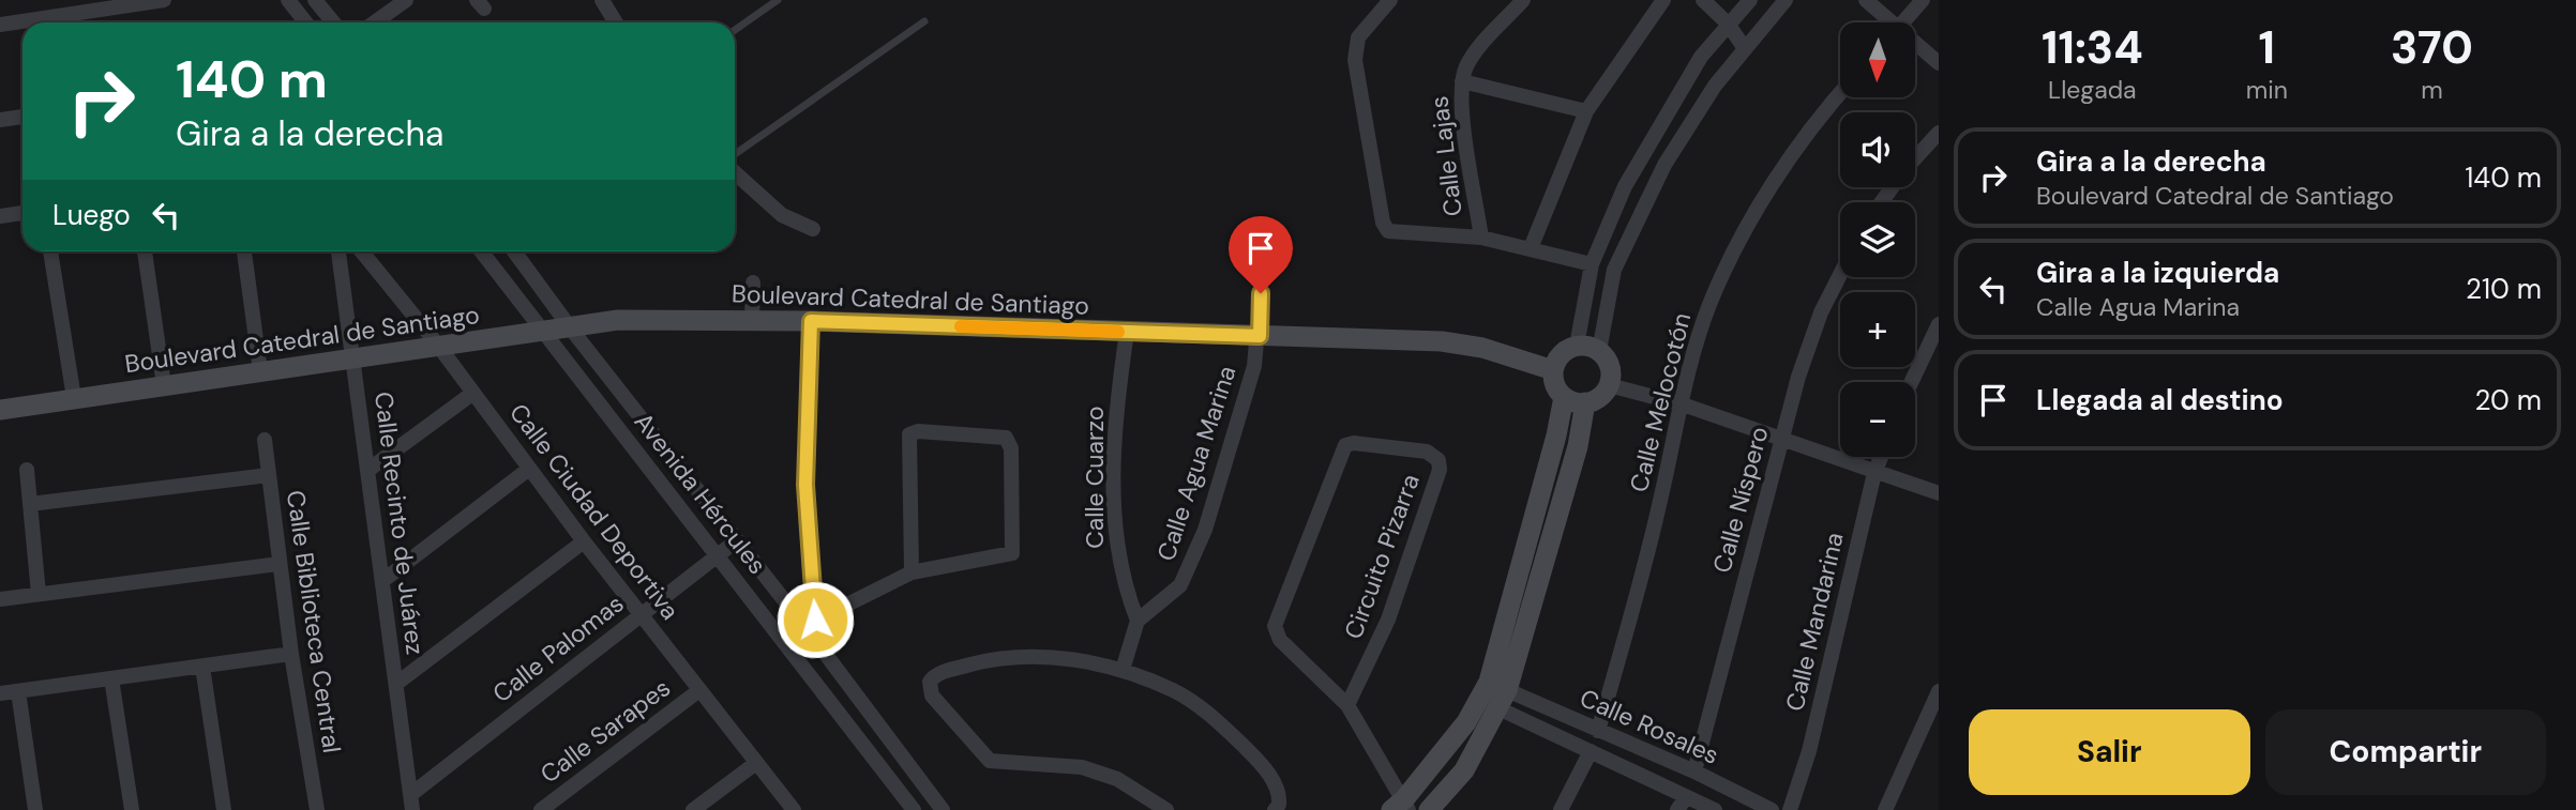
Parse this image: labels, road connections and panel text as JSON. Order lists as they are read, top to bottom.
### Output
{
  "streets": {
    "street": [
      "Calle Lajas",
      "Boulevard Catedral de Santiago",
      "Calle Melocotón",
      "Calle Agua Marina",
      "Calle Cuarzo",
      "Avenida Hércules",
      "Calle Níspero",
      "Calle Ciudad Deportiva",
      "Calle Recinto de Juárez",
      "Circuito Pizarra",
      "Calle Biblioteca Central",
      "Calle Mandarina",
      "Calle Palomas",
      "Calle Rosales",
      "Calle Sarapes"
    ]
  },
  "crossings": [
    ["Boulevard Catedral de Santiago", "Calle Agua Marina"],
    ["Boulevard Catedral de Santiago", "Calle Cuarzo"],
    ["Boulevard Catedral de Santiago", "Avenida Hércules"],
    ["Boulevard Catedral de Santiago", "Calle Ciudad Deportiva"],
    ["Boulevard Catedral de Santiago", "Calle Recinto de Juárez"],
    ["Calle Melocotón", "Calle Rosales"],
    ["Calle Agua Marina", "Calle Cuarzo"],
    ["Avenida Hércules", "Calle Palomas"],
    ["Calle Níspero", "Calle Rosales"],
    ["Calle Ciudad Deportiva", "Calle Palomas"],
    ["Calle Ciudad Deportiva", "Calle Sarapes"],
    ["Calle Recinto de Juárez", "Calle Palomas"]
  ],
  "north": "bottom",
  "page": {
    "eta": [
      "11:34",
      "Llegada",
      "1",
      "min",
      "370",
      "m"
    ],
    "map_buttons": ["+", "−"],
    "turn": ["140 m", "Gira a la derecha"],
    "list": [
      {
        "name": "Gira a la derecha",
        "note": "Boulevard Catedral de Santiago",
        "value": "140 m"
      },
      {
        "name": "Gira a la izquierda",
        "note": "Calle Agua Marina",
        "value": "210 m"
      },
      {
        "name": "Llegada al destino",
        "value": "20 m"
      }
    ],
    "then": "Luego",
    "buttons": ["Salir", "Compartir"]
  }
}
